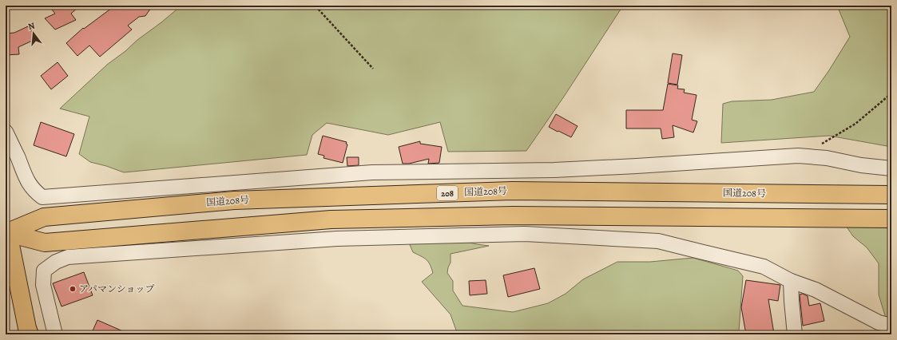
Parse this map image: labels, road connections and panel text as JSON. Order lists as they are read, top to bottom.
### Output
{
  "streets": {
    "main road": ["国道208号", "208"]
  },
  "places": ["アパマンショップ"],
  "north": "top"
}
